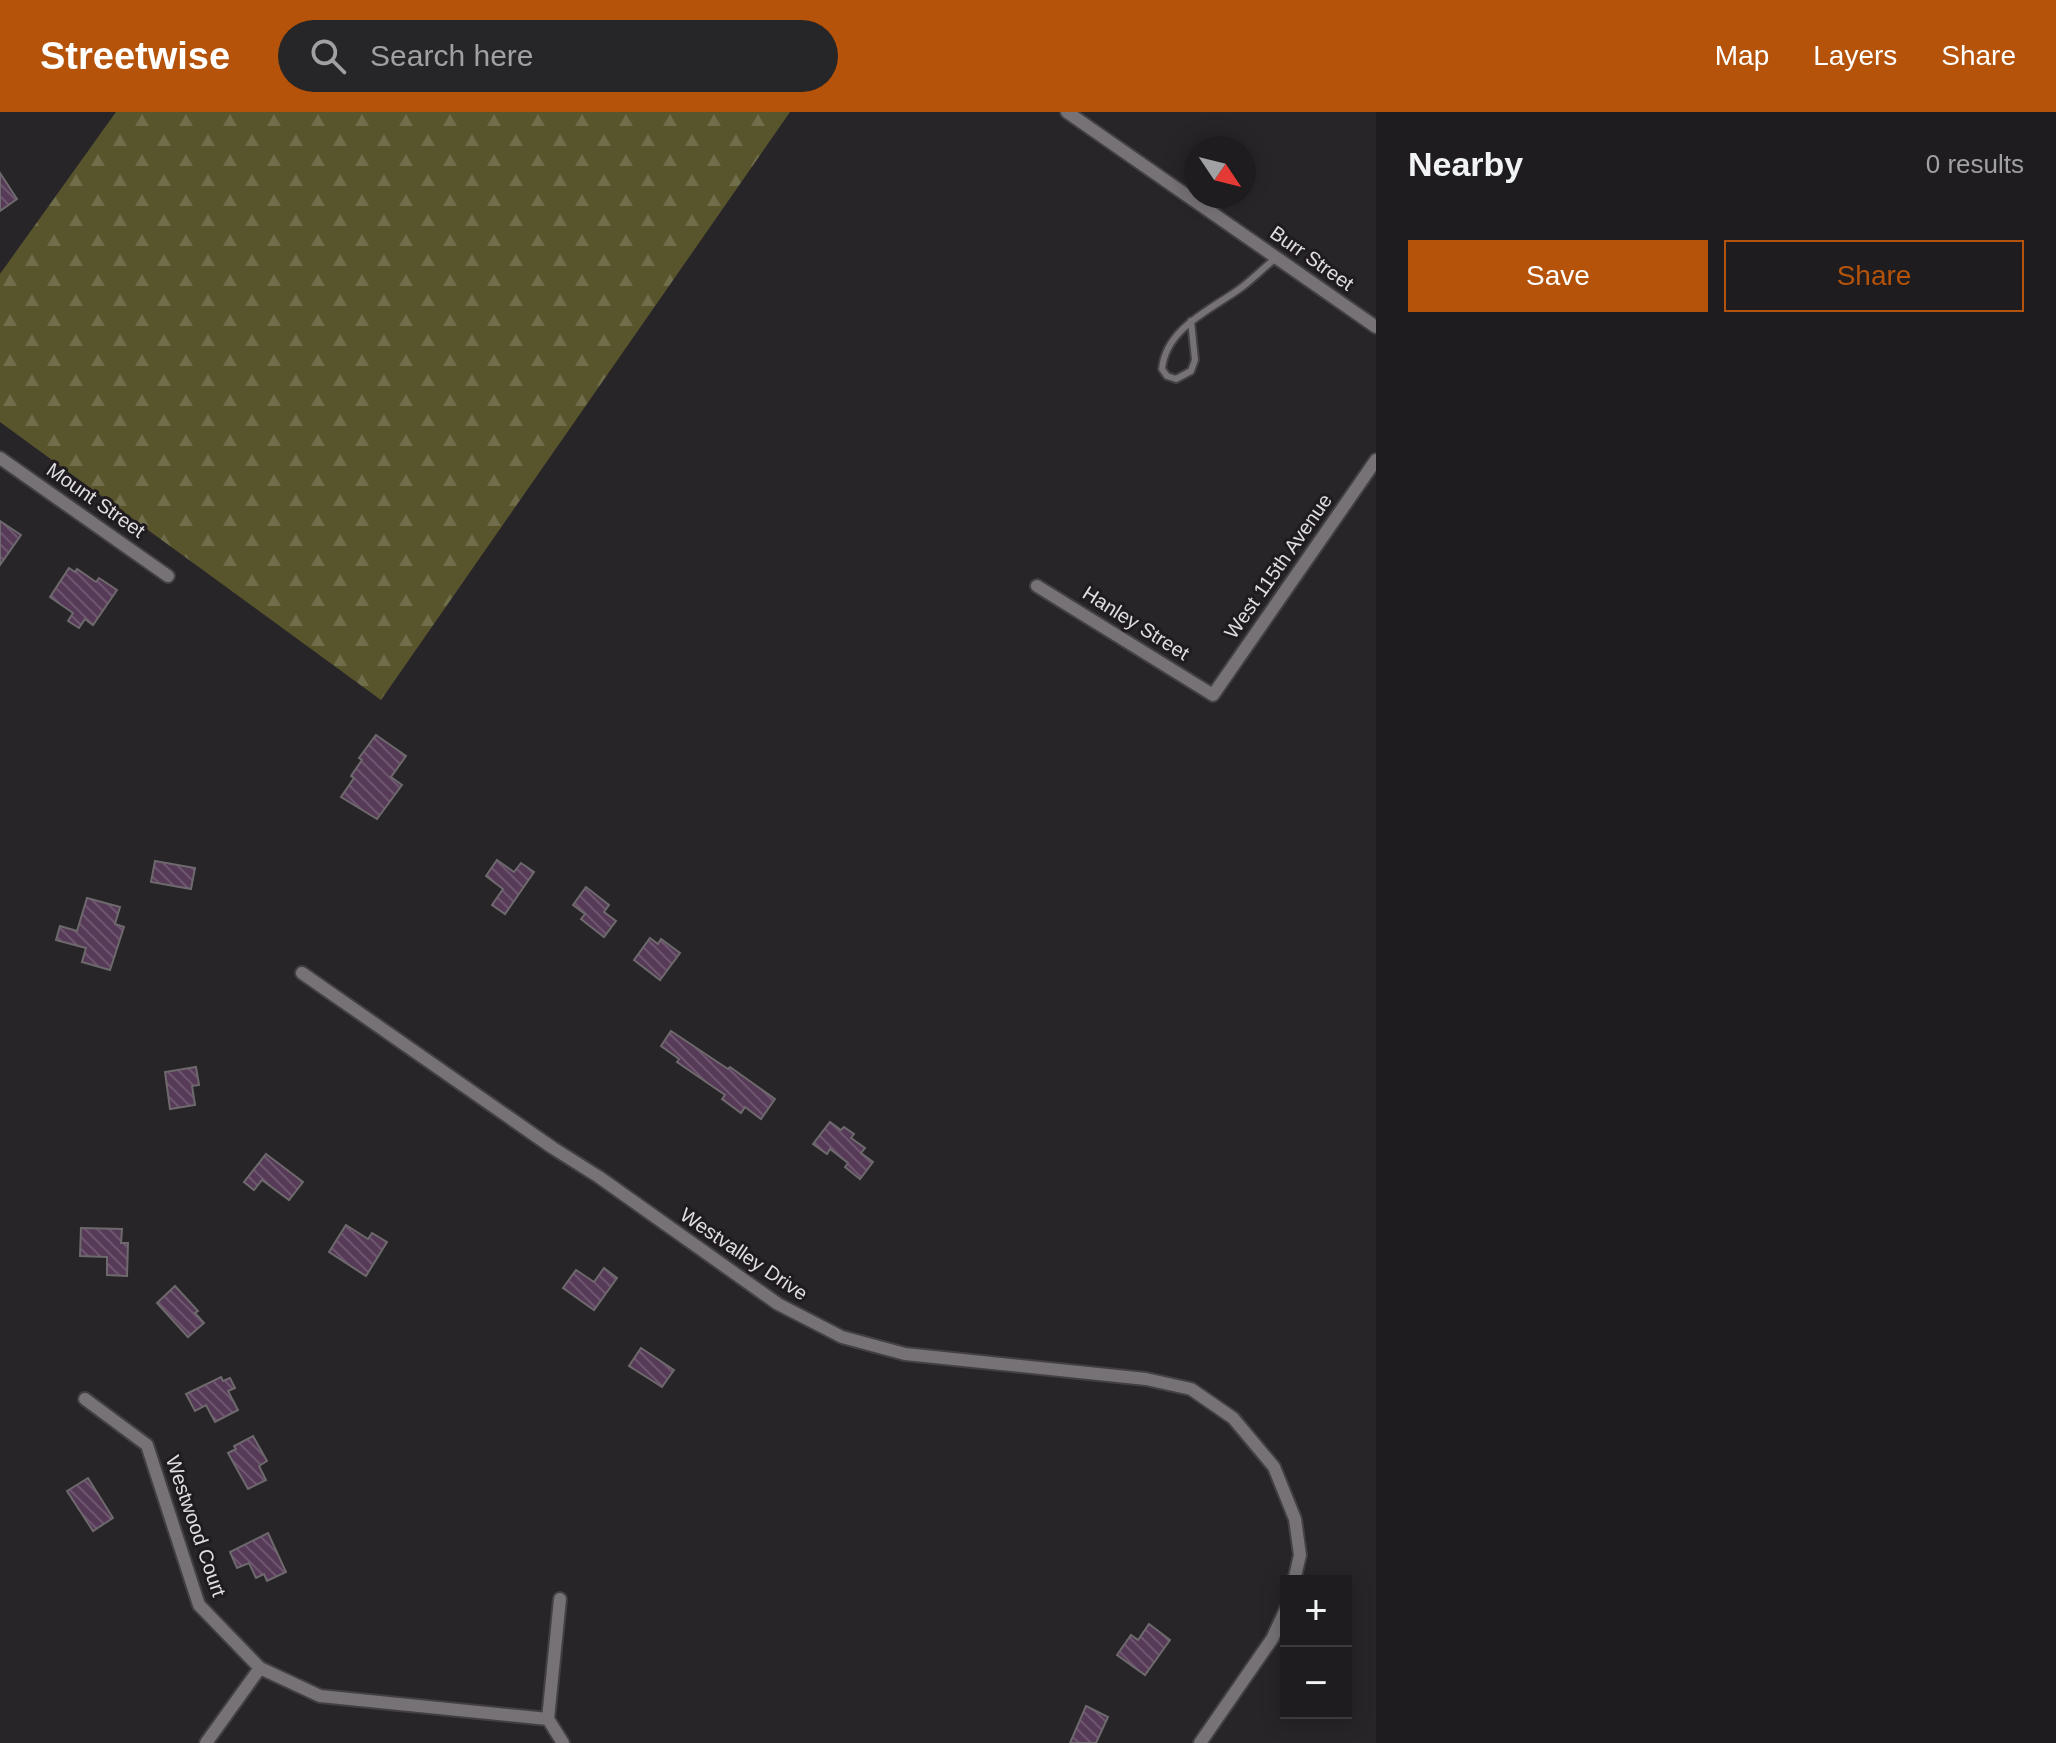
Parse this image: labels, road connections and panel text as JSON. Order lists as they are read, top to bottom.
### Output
{
  "streets": {
    "street": [
      "Burr Street",
      "Mount Street",
      "West 115th Avenue",
      "Hanley Street",
      "Westvalley Drive",
      "Westwood Court"
    ]
  },
  "crossings": [
    ["West 115th Avenue", "Hanley Street"]
  ],
  "north": "bottom right",
  "page": {
    "header": "Streetwise",
    "search": "Search here",
    "nav": ["Map", "Layers", "Share"],
    "heading": ["Nearby", "0 results"],
    "buttons": ["Save", "Share"],
    "map_buttons": ["+", "−"]
  }
}
